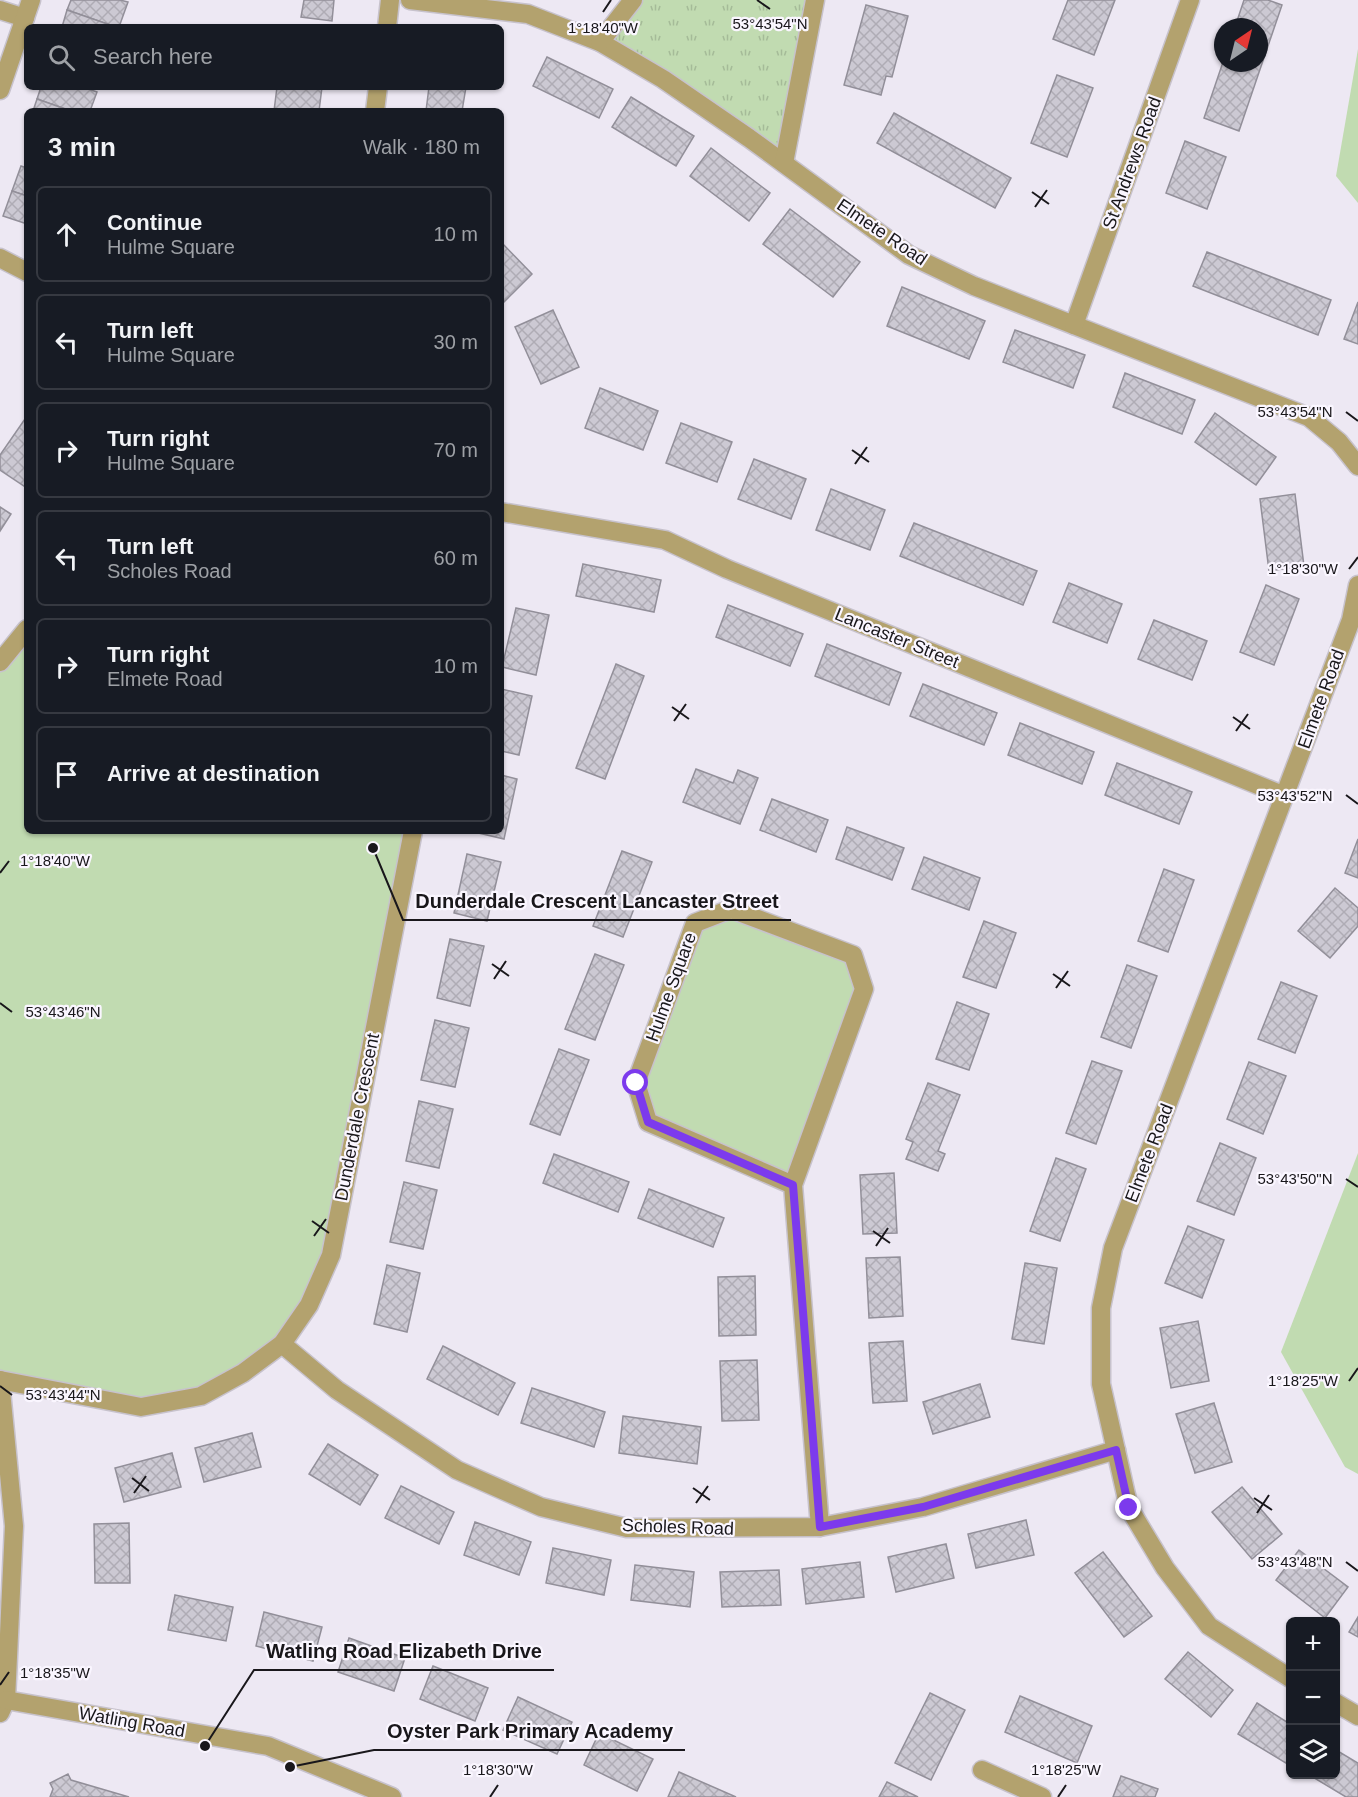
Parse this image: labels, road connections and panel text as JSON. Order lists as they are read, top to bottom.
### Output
{
  "streets": {
    "street": [
      "St Andrews Road",
      "Elmete Road",
      "Lancaster Street",
      "Hulme Square",
      "Dunderdale Crescent",
      "Scholes Road",
      "Watling Road"
    ]
  },
  "crossings": [
    ["St Andrews Road", "Elmete Road"],
    ["Elmete Road", "Lancaster Street"],
    ["Elmete Road", "Scholes Road"],
    ["Hulme Square", "Scholes Road"],
    ["Dunderdale Crescent", "Scholes Road"]
  ],
  "places": ["Dunderdale Crescent Lancaster Street", "Watling Road Elizabeth Drive", "Oyster Park Primary Academy"],
  "north": "top right",
  "page": {
    "search": "Search here",
    "heading": ["3 min", "Walk · 180 m"],
    "list": [
      ["Continue", "Hulme Square", "10 m"],
      ["Turn left", "Hulme Square", "30 m"],
      ["Turn right", "Hulme Square", "70 m"],
      ["Turn left", "Scholes Road", "60 m"],
      ["Turn right", "Elmete Road", "10 m"],
      "Arrive at destination"
    ],
    "map_buttons": ["+", "−"]
  },
  "coordinates": [
    "53°43'54\"N",
    "1°18'40\"W",
    "1°18'30\"W",
    "53°43'52\"N",
    "53°43'46\"N",
    "53°43'50\"N",
    "1°18'25\"W",
    "53°43'44\"N",
    "53°43'48\"N",
    "1°18'35\"W"
  ]
}
